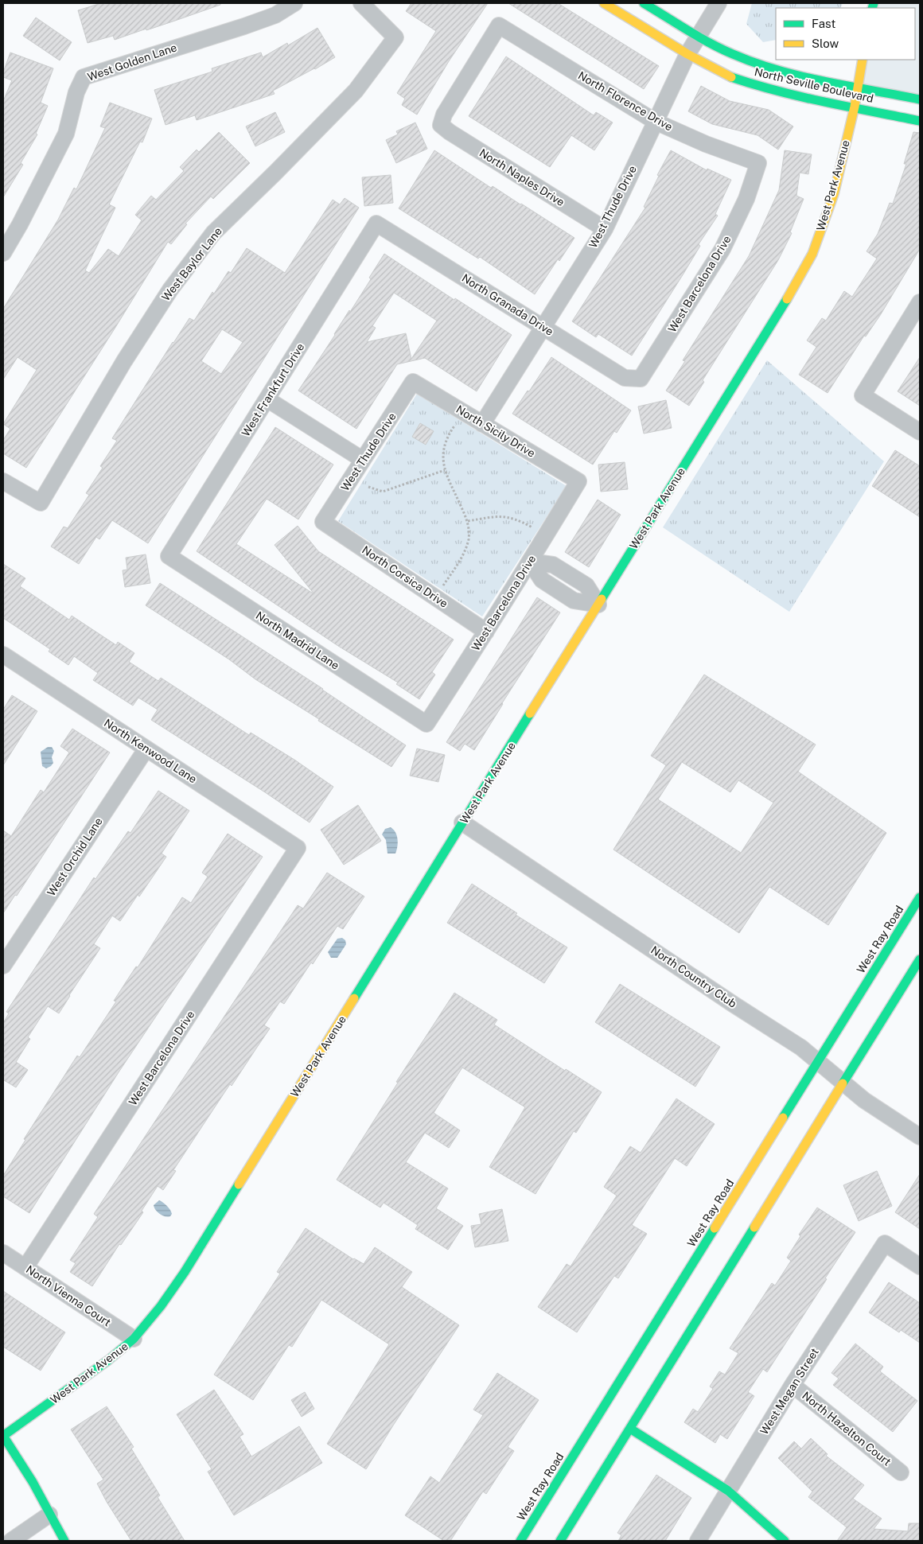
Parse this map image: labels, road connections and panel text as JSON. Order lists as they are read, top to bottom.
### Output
{
  "streets": {
    "street": [
      "West Golden Lane",
      "North Seville Boulevard",
      "North Florence Drive",
      "North Naples Drive",
      "West Park Avenue",
      "West Thude Drive",
      "West Baylor Lane",
      "West Barcelona Drive",
      "North Granada Drive",
      "West Frankfurt Drive",
      "North Sicily Drive",
      "North Corsica Drive",
      "North Madrid Lane",
      "North Kenwood Lane",
      "West Orchid Lane",
      "West Ray Road",
      "North Country Club",
      "North Vienna Court",
      "West Megan Street",
      "North Hazelton Court"
    ]
  },
  "crossings": [
    ["North Seville Boulevard", "West Park Avenue"],
    ["North Seville Boulevard", "West Thude Drive"],
    ["North Florence Drive", "North Naples Drive"],
    ["North Florence Drive", "West Thude Drive"],
    ["North Florence Drive", "West Barcelona Drive"],
    ["North Naples Drive", "West Thude Drive"],
    ["West Park Avenue", "North Country Club"],
    ["West Park Avenue", "North Vienna Court"],
    ["West Thude Drive", "North Granada Drive"],
    ["West Thude Drive", "North Sicily Drive"],
    ["West Thude Drive", "North Corsica Drive"],
    ["West Barcelona Drive", "North Granada Drive"],
    ["West Barcelona Drive", "North Sicily Drive"],
    ["West Barcelona Drive", "North Corsica Drive"],
    ["West Barcelona Drive", "North Madrid Lane"],
    ["West Barcelona Drive", "North Kenwood Lane"],
    ["West Barcelona Drive", "North Vienna Court"],
    ["North Granada Drive", "West Frankfurt Drive"],
    ["West Frankfurt Drive", "North Madrid Lane"],
    ["North Kenwood Lane", "West Orchid Lane"],
    ["West Ray Road", "North Country Club"],
    ["West Megan Street", "North Hazelton Court"]
  ],
  "legend": ["Fast", "Slow"]
}
